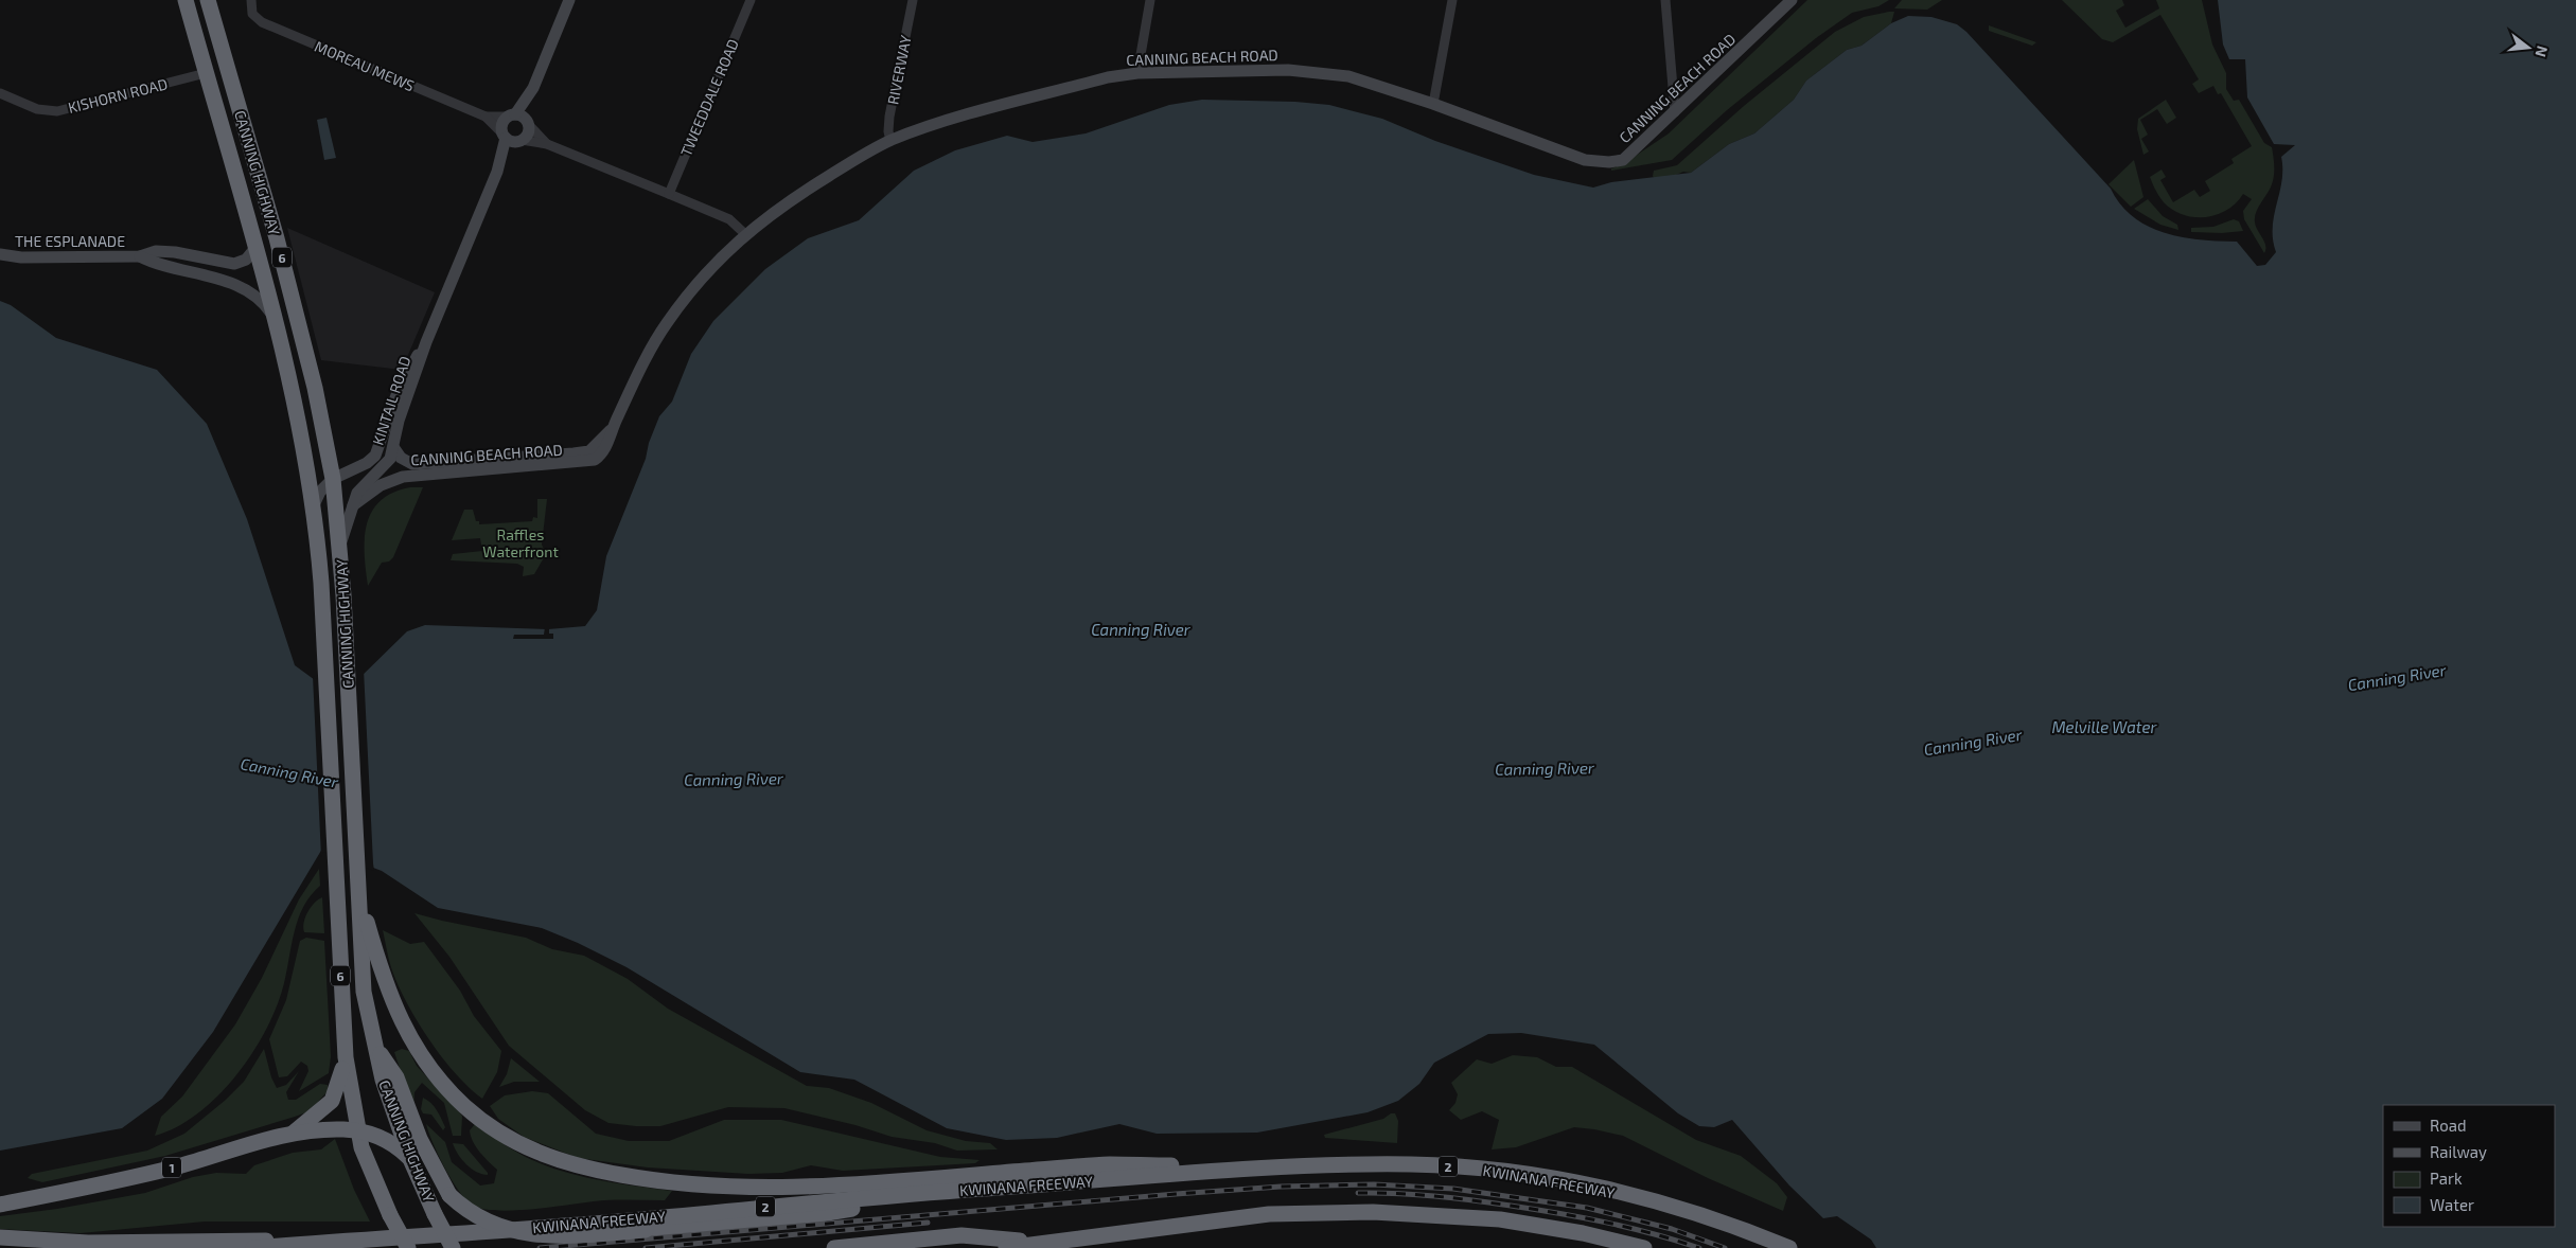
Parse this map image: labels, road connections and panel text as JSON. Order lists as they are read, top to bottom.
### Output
{
  "streets": {
    "highway": [
      "CANNING HIGHWAY",
      "6",
      "2",
      "1",
      "KWINANA FREEWAY"
    ],
    "street": [
      "CANNING BEACH ROAD",
      "MOREAU MEWS",
      "RIVERWAY",
      "KISHORN ROAD",
      "TWEEDDALE ROAD",
      "THE ESPLANADE",
      "KINTAIL ROAD"
    ]
  },
  "crossings": [
    ["CANNING BEACH ROAD", "RIVERWAY"],
    ["CANNING BEACH ROAD", "KINTAIL ROAD"],
    ["MOREAU MEWS", "KINTAIL ROAD"],
    ["KISHORN ROAD", "CANNING HIGHWAY"],
    ["CANNING HIGHWAY", "THE ESPLANADE"],
    ["CANNING HIGHWAY", "KINTAIL ROAD"],
    ["CANNING HIGHWAY", "1"]
  ],
  "water": ["Canning River", "Melville Water"],
  "parks": ["Raffles Waterfront"],
  "legend": [
    "Road",
    "Railway",
    "Park",
    "Water"
  ],
  "north": "right"
}
